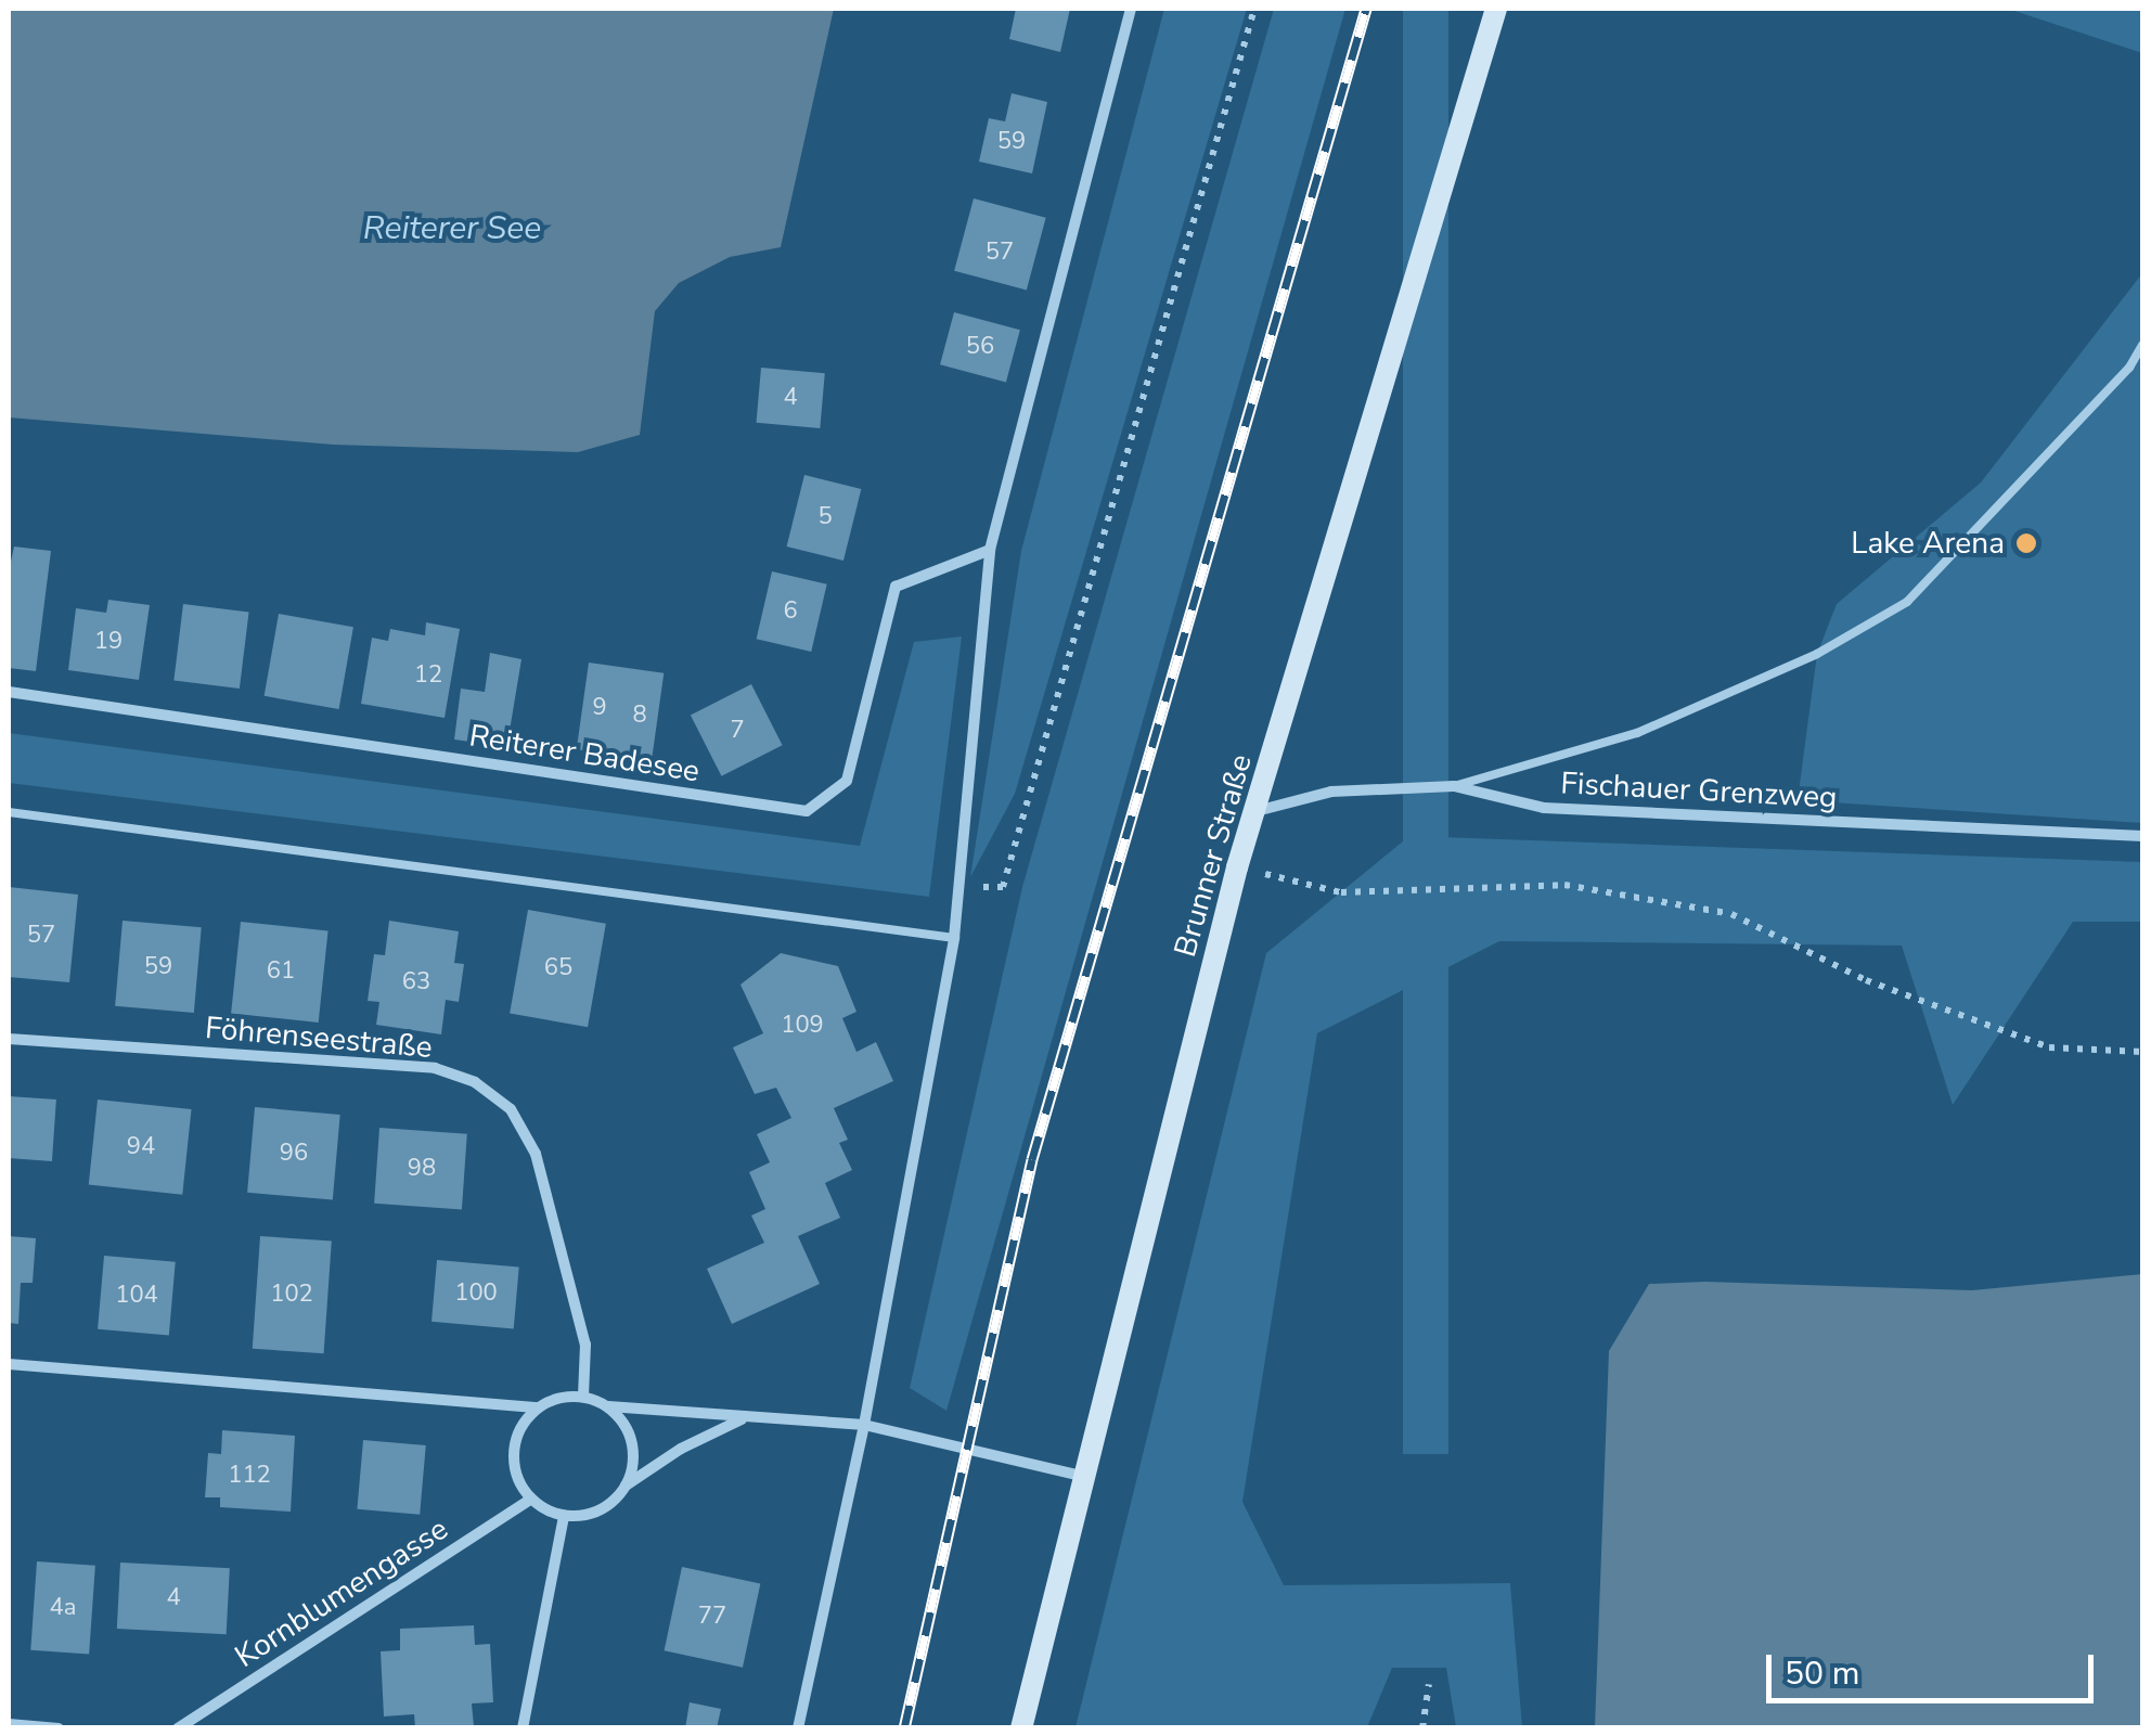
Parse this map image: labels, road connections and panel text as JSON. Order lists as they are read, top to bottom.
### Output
{
  "streets": {
    "main road": ["Brunner Straße"],
    "street": [
      "Reiterer Badesee",
      "Fischauer Grenzweg",
      "Föhrenseestraße",
      "Kornblumengasse"
    ]
  },
  "crossings": [
    ["Fischauer Grenzweg", "Brunner Straße"],
    ["Föhrenseestraße", "Kornblumengasse"]
  ],
  "water": ["Reiterer See"],
  "places": ["Lake Arena"],
  "house_numbers": [
    "59",
    "57",
    "56",
    "4",
    "5",
    "6",
    "19",
    "12",
    "9",
    "8",
    "7",
    "57",
    "59",
    "65",
    "61",
    "63",
    "109",
    "94",
    "96",
    "98",
    "100",
    "102",
    "104",
    "112",
    "4",
    "4a",
    "77"
  ],
  "scale_bar": "50 m"
}
